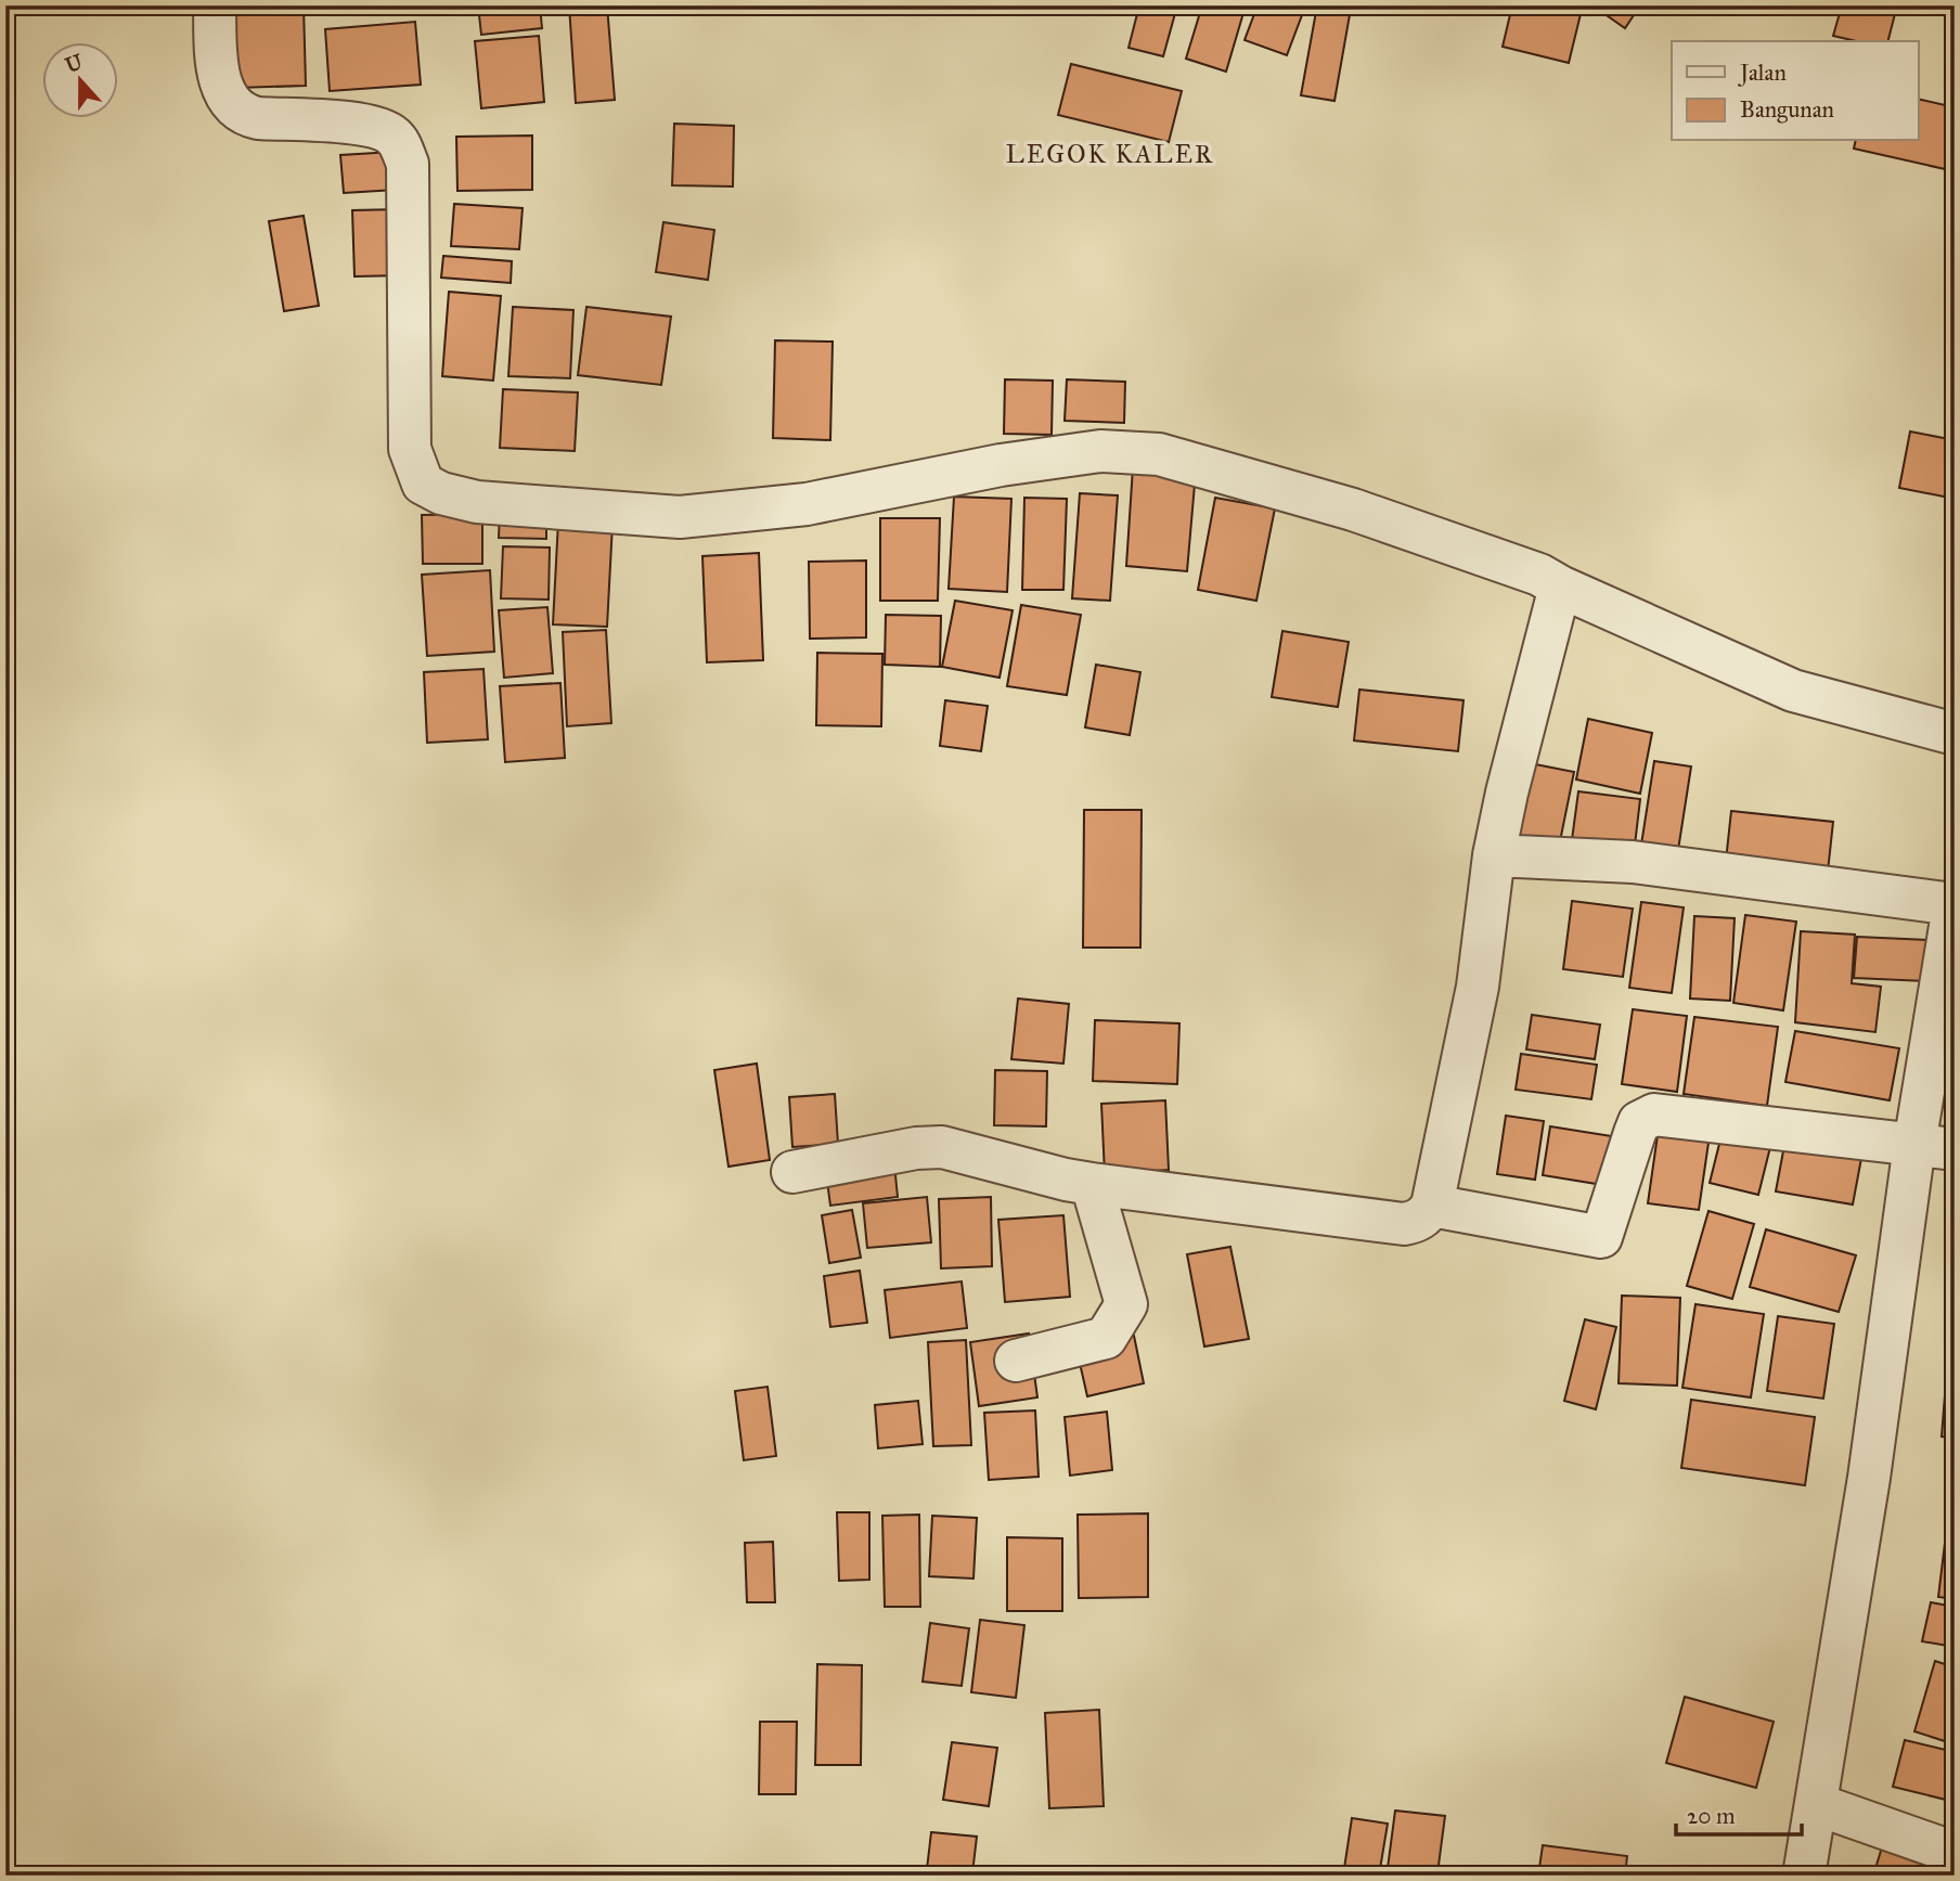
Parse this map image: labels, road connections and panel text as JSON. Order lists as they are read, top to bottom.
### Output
{
  "districts": ["LEGOK KALER"],
  "legend": ["Jalan", "Bangunan"],
  "scale_bar": "20 m",
  "north": "top"
}
